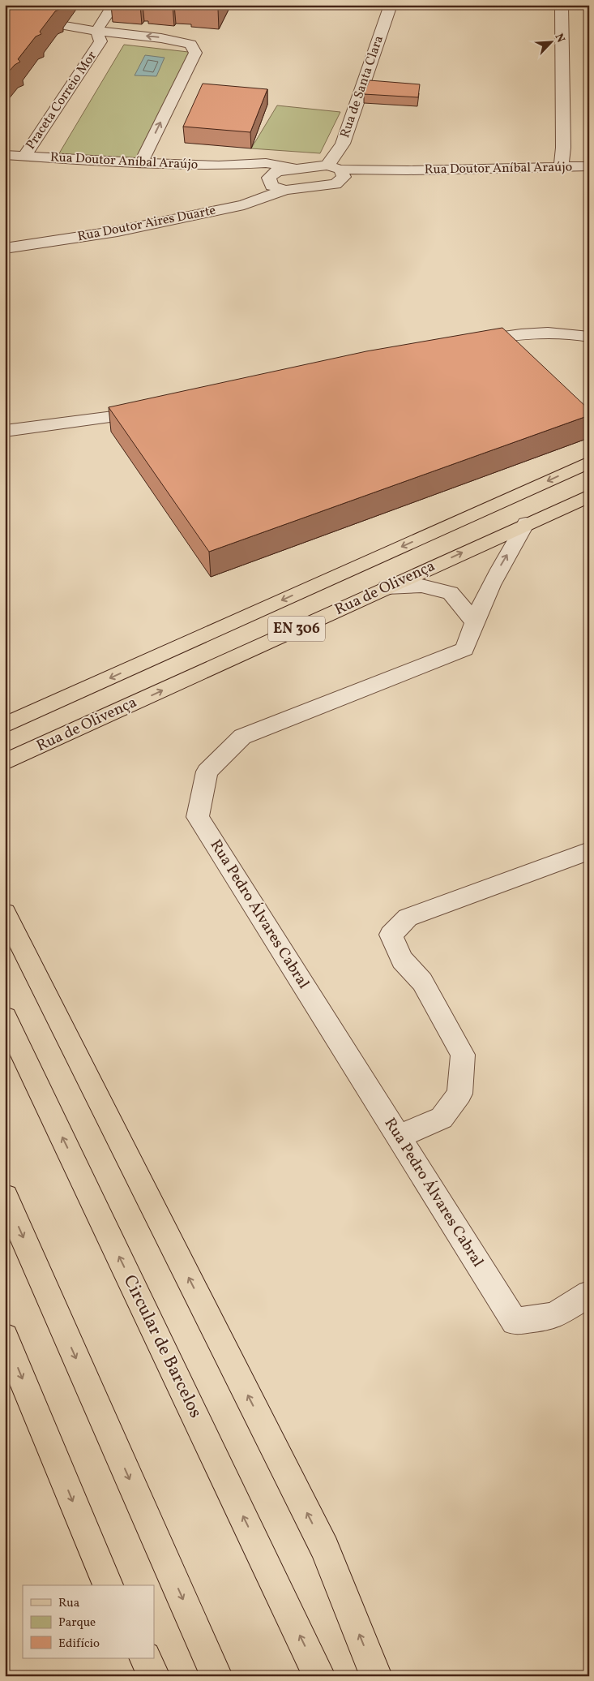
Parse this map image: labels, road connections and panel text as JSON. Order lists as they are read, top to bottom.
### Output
{
  "streets": {
    "main road": ["Rua de Olivença", "EN 306", "Circular de Barcelos"],
    "street": [
      "Rua de Santa Clara",
      "Praceta Correio Mor",
      "Rua Doutor Aníbal Araújo",
      "Rua Doutor Aires Duarte",
      "Rua Pedro Álvares Cabral"
    ]
  },
  "crossings": [
    ["Rua de Santa Clara", "Rua Doutor Aníbal Araújo"],
    ["Praceta Correio Mor", "Rua Doutor Aníbal Araújo"],
    ["Rua Doutor Aníbal Araújo", "Rua Doutor Aires Duarte"],
    ["Rua de Olivença", "Rua Pedro Álvares Cabral"]
  ],
  "legend": ["Rua", "Parque", "Edifício"],
  "north": "top right"
}
